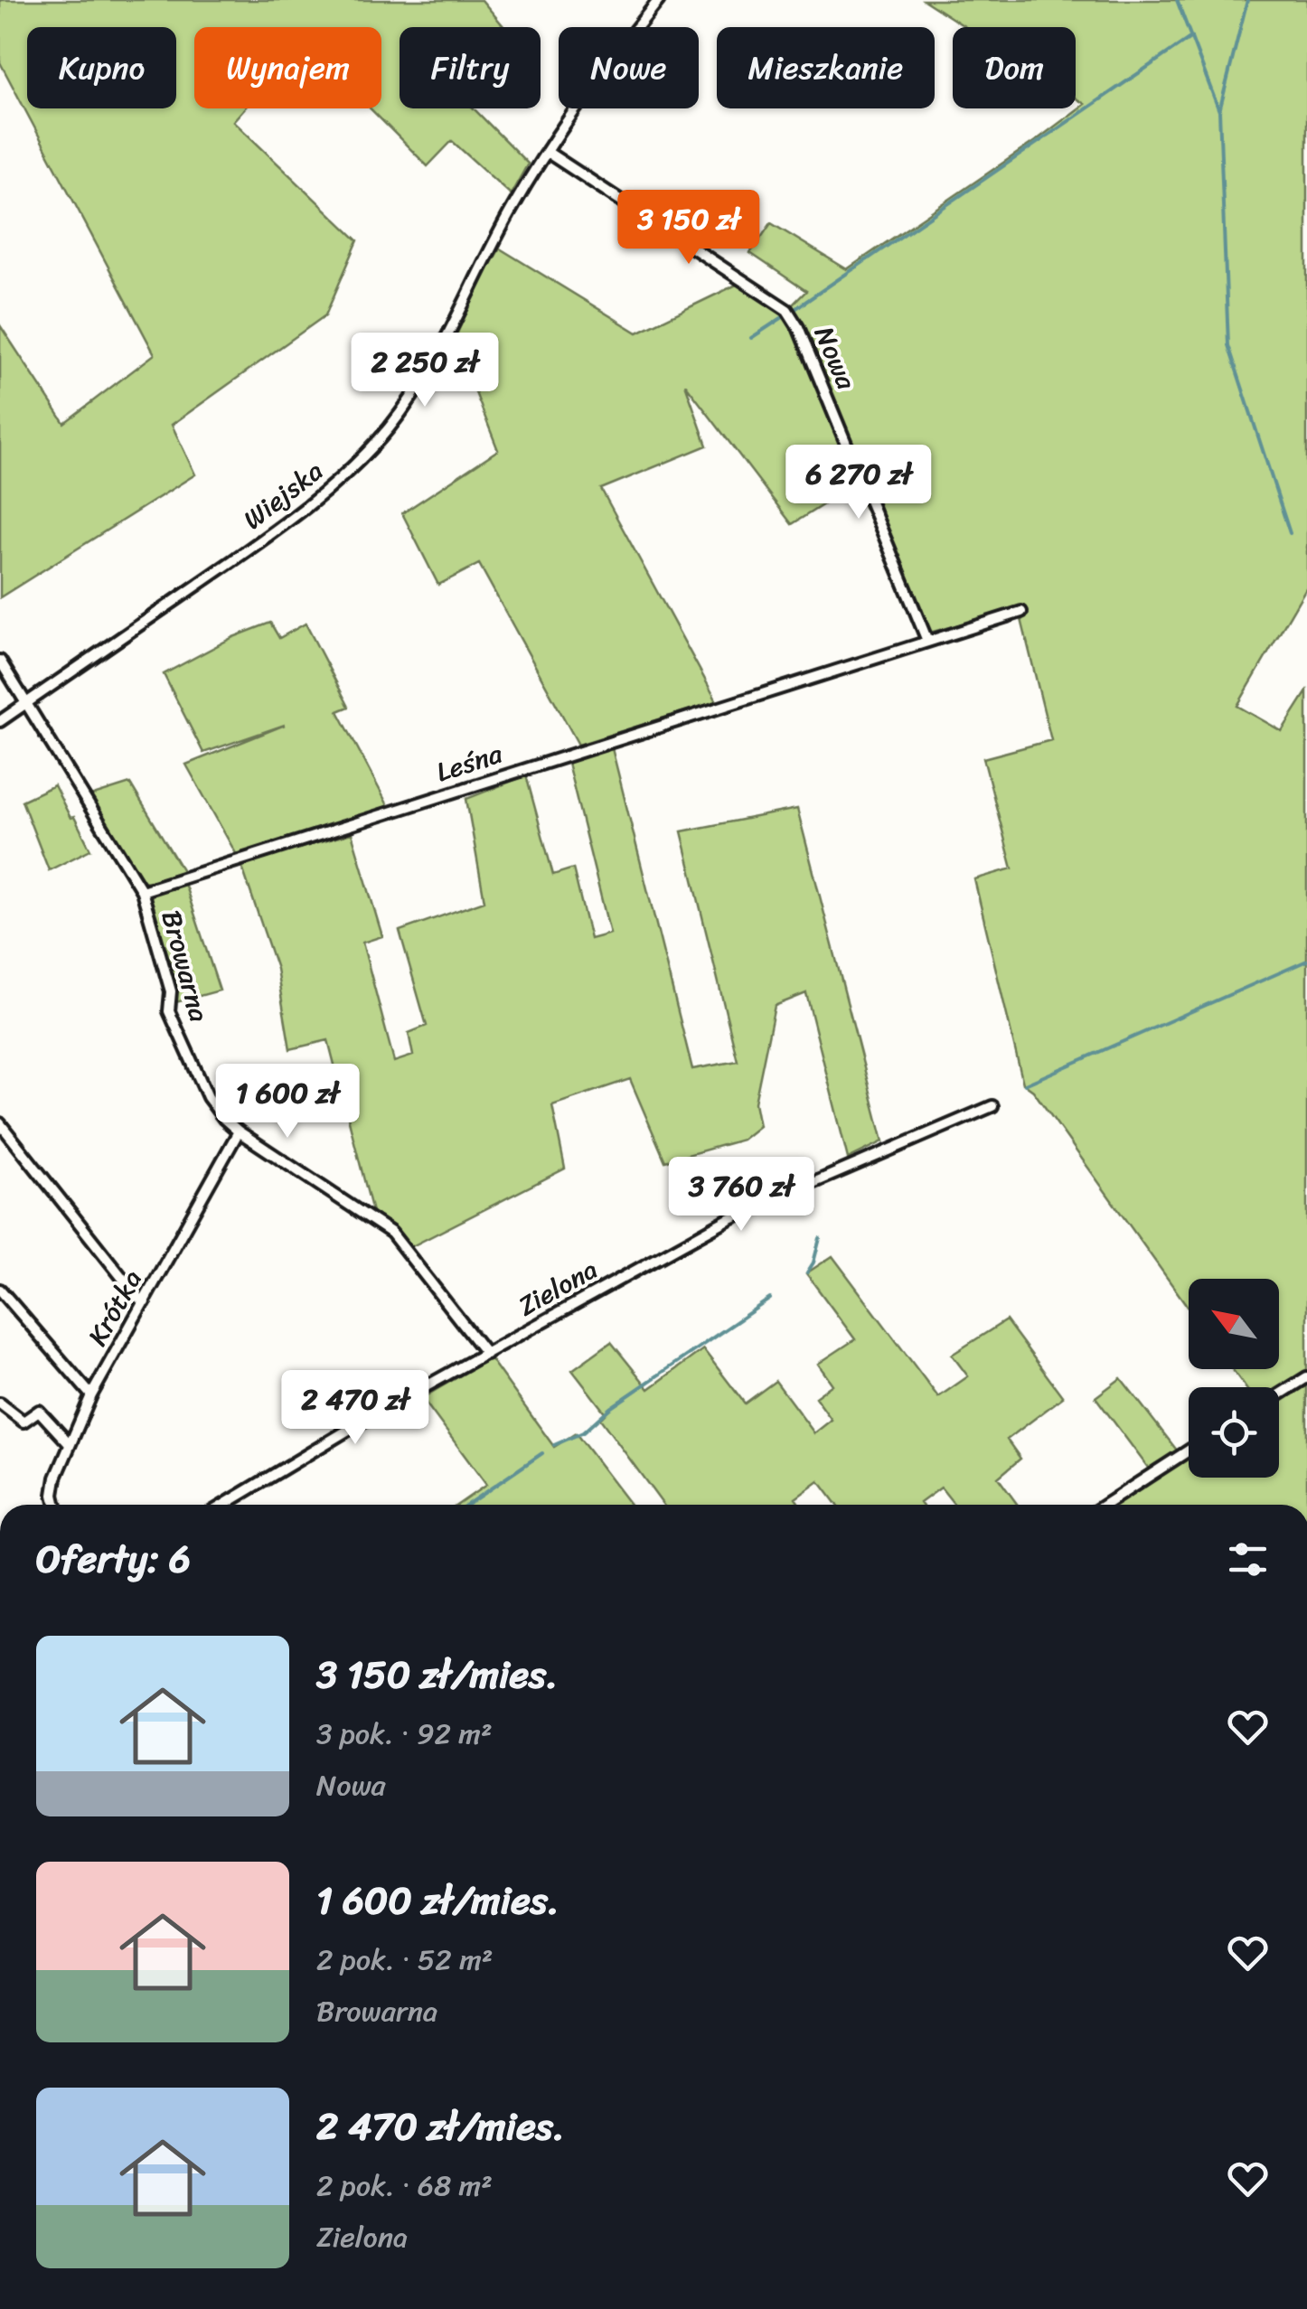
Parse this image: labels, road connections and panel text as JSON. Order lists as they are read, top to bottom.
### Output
{
  "streets": {
    "street": [
      "Nowa",
      "Wiejska",
      "Leśna",
      "Browarna",
      "Zielona",
      "Krótka"
    ]
  },
  "crossings": [
    ["Nowa", "Wiejska"],
    ["Nowa", "Leśna"],
    ["Leśna", "Browarna"],
    ["Browarna", "Zielona"],
    ["Browarna", "Krótka"]
  ],
  "north": "top left",
  "page": {
    "chip": [
      "Kupno",
      "Wynajem",
      "Filtry",
      "Nowe",
      "Mieszkanie",
      "Dom"
    ],
    "price": [
      "3 150 zł",
      "2 250 zł",
      "6 270 zł",
      "1 600 zł",
      "3 760 zł",
      "2 470 zł"
    ],
    "heading": "Oferty: 6",
    "list": [
      {
        "name": "3 150 zł/mies.",
        "note": "3 pok. · 92 m² · Nowa"
      },
      {
        "name": "1 600 zł/mies.",
        "note": "2 pok. · 52 m² · Browarna"
      },
      {
        "name": "2 470 zł/mies.",
        "note": "2 pok. · 68 m² · Zielona"
      }
    ]
  }
}
